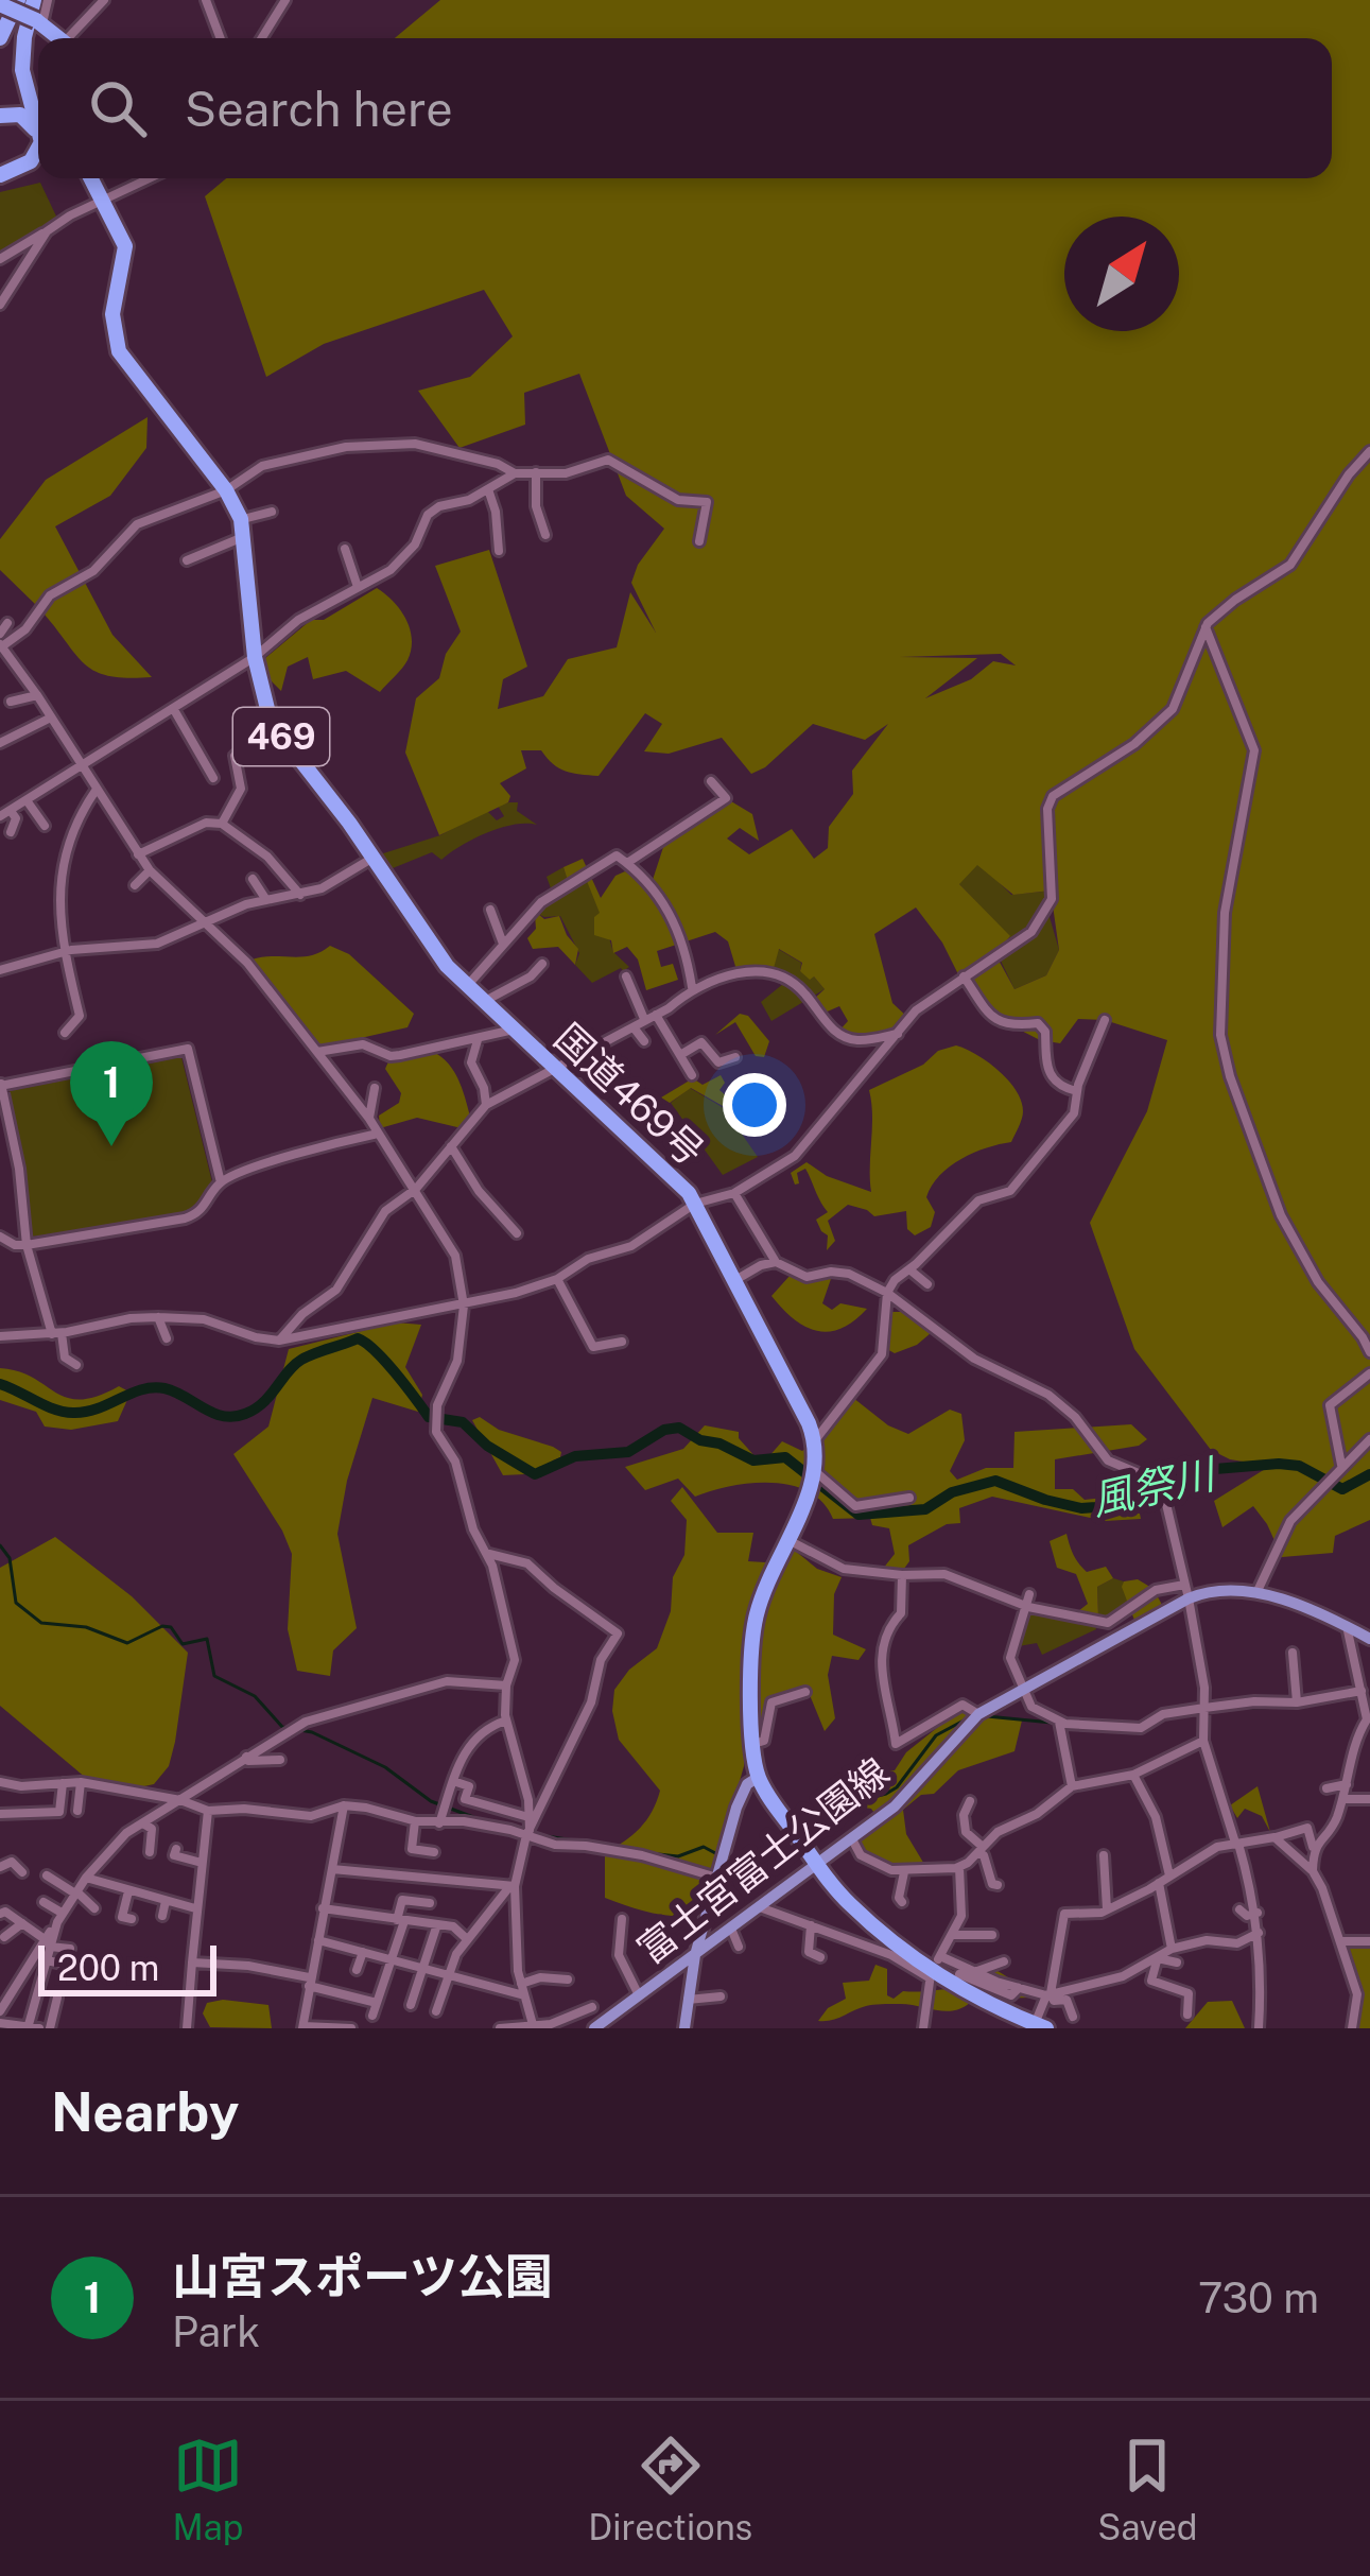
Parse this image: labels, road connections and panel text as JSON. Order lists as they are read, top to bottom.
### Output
{
  "streets": {
    "highway": ["469", "国道469号"],
    "main road": ["富士宮富士公園線"]
  },
  "crossings": [
    ["国道469号", "富士宮富士公園線"]
  ],
  "water": ["風祭川"],
  "scale_bar": "200 m",
  "north": "top right",
  "page": {
    "search": "Search here",
    "pins": "1",
    "scale": "200 m",
    "heading": "Nearby",
    "list": [
      {
        "mark": "1",
        "name": "山宮スポーツ公園",
        "note": "Park",
        "value": "730 m"
      }
    ],
    "nav": ["Map", "Directions", "Saved"]
  }
}
